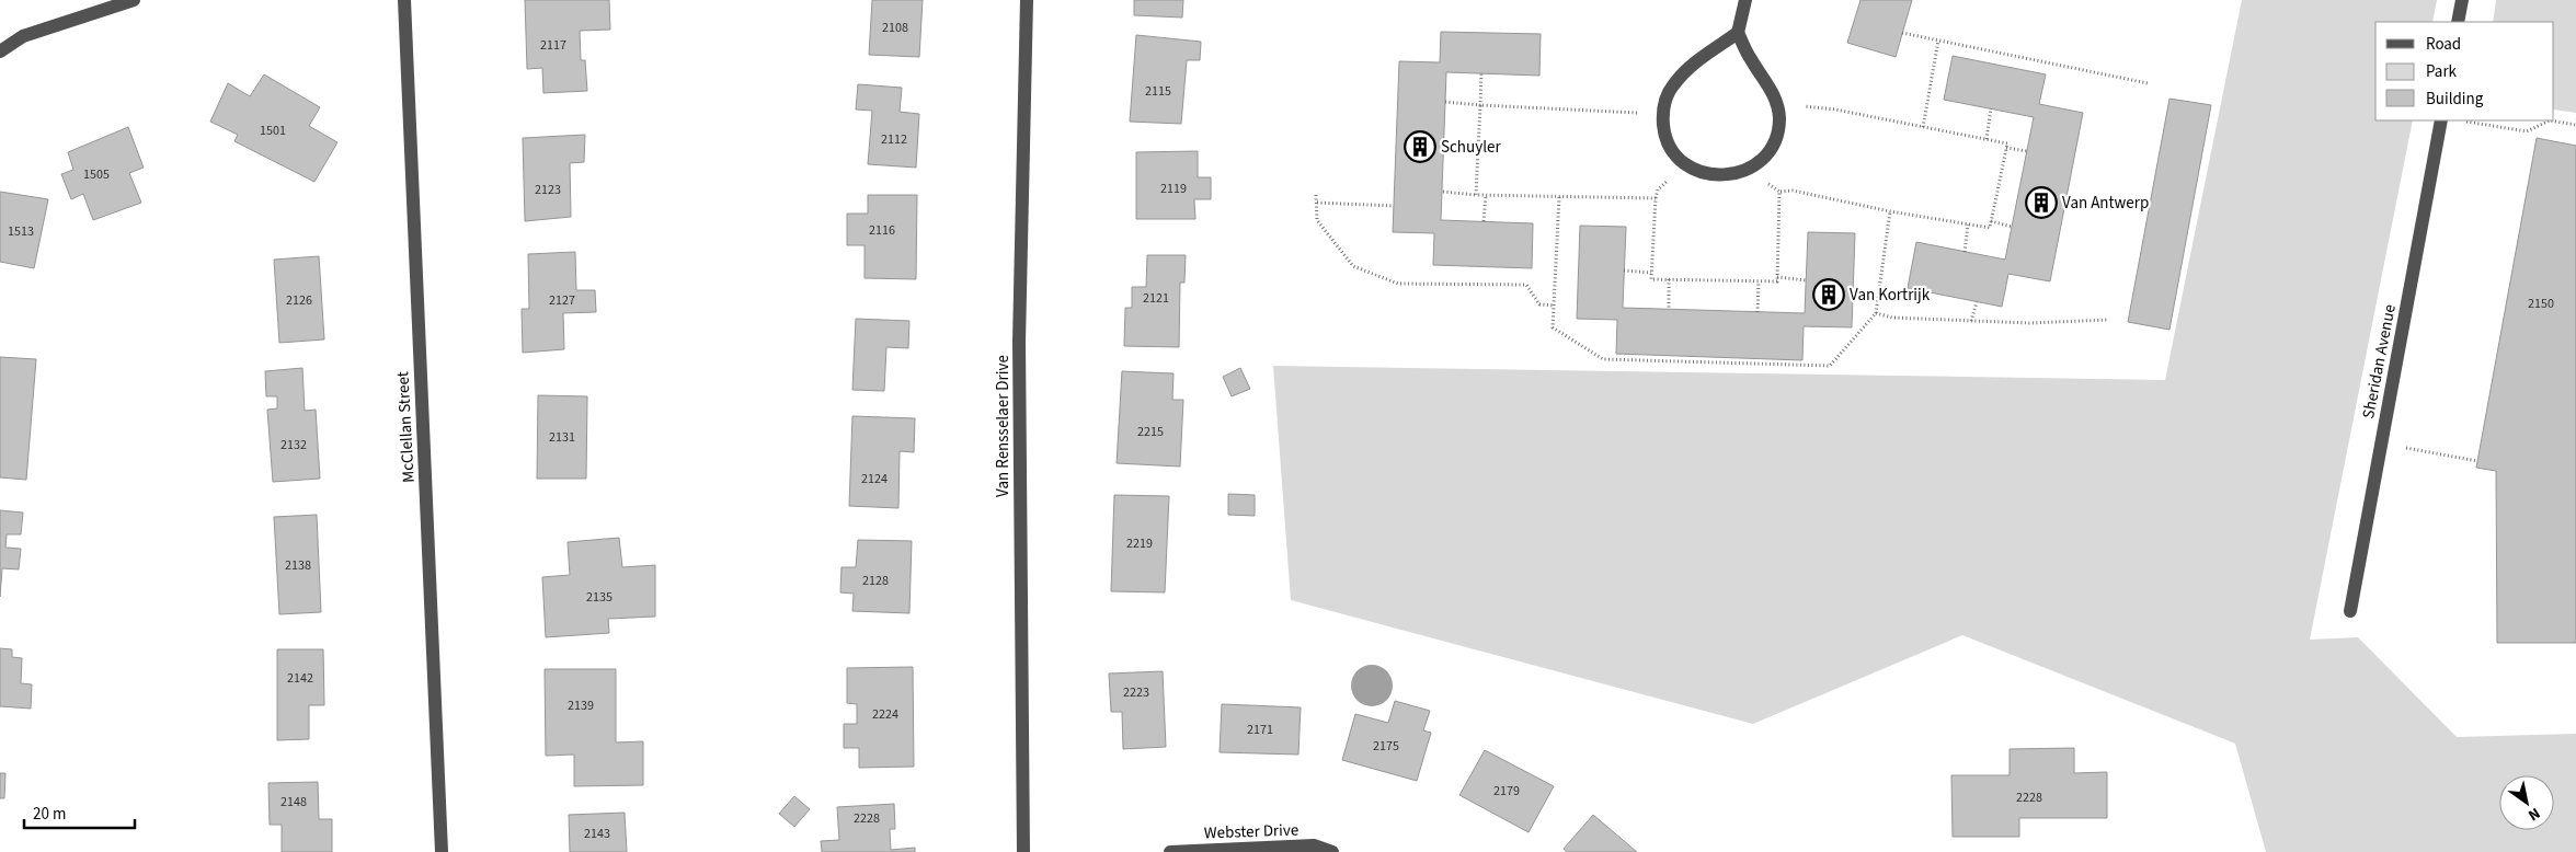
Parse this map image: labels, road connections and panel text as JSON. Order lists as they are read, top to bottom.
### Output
{
  "streets": {
    "street": [
      "Sheridan Avenue",
      "Van Rensselaer Drive",
      "McClellan Street",
      "Webster Drive"
    ]
  },
  "places": {
    "building": ["Schuyler", "Van Antwerp", "Van Kortrijk"]
  },
  "house_numbers": [
    "2108",
    "2117",
    "2115",
    "1501",
    "2112",
    "1505",
    "2119",
    "2123",
    "2116",
    "1513",
    "2121",
    "2126",
    "2127",
    "2150",
    "2215",
    "2131",
    "2132",
    "2124",
    "2219",
    "2138",
    "2128",
    "2135",
    "2142",
    "2223",
    "2139",
    "2224",
    "2171",
    "2175",
    "2179",
    "2228",
    "2148",
    "2228",
    "2143"
  ],
  "legend": ["Road", "Park", "Building"],
  "scale_bar": "20 m",
  "north": "bottom right"
}
